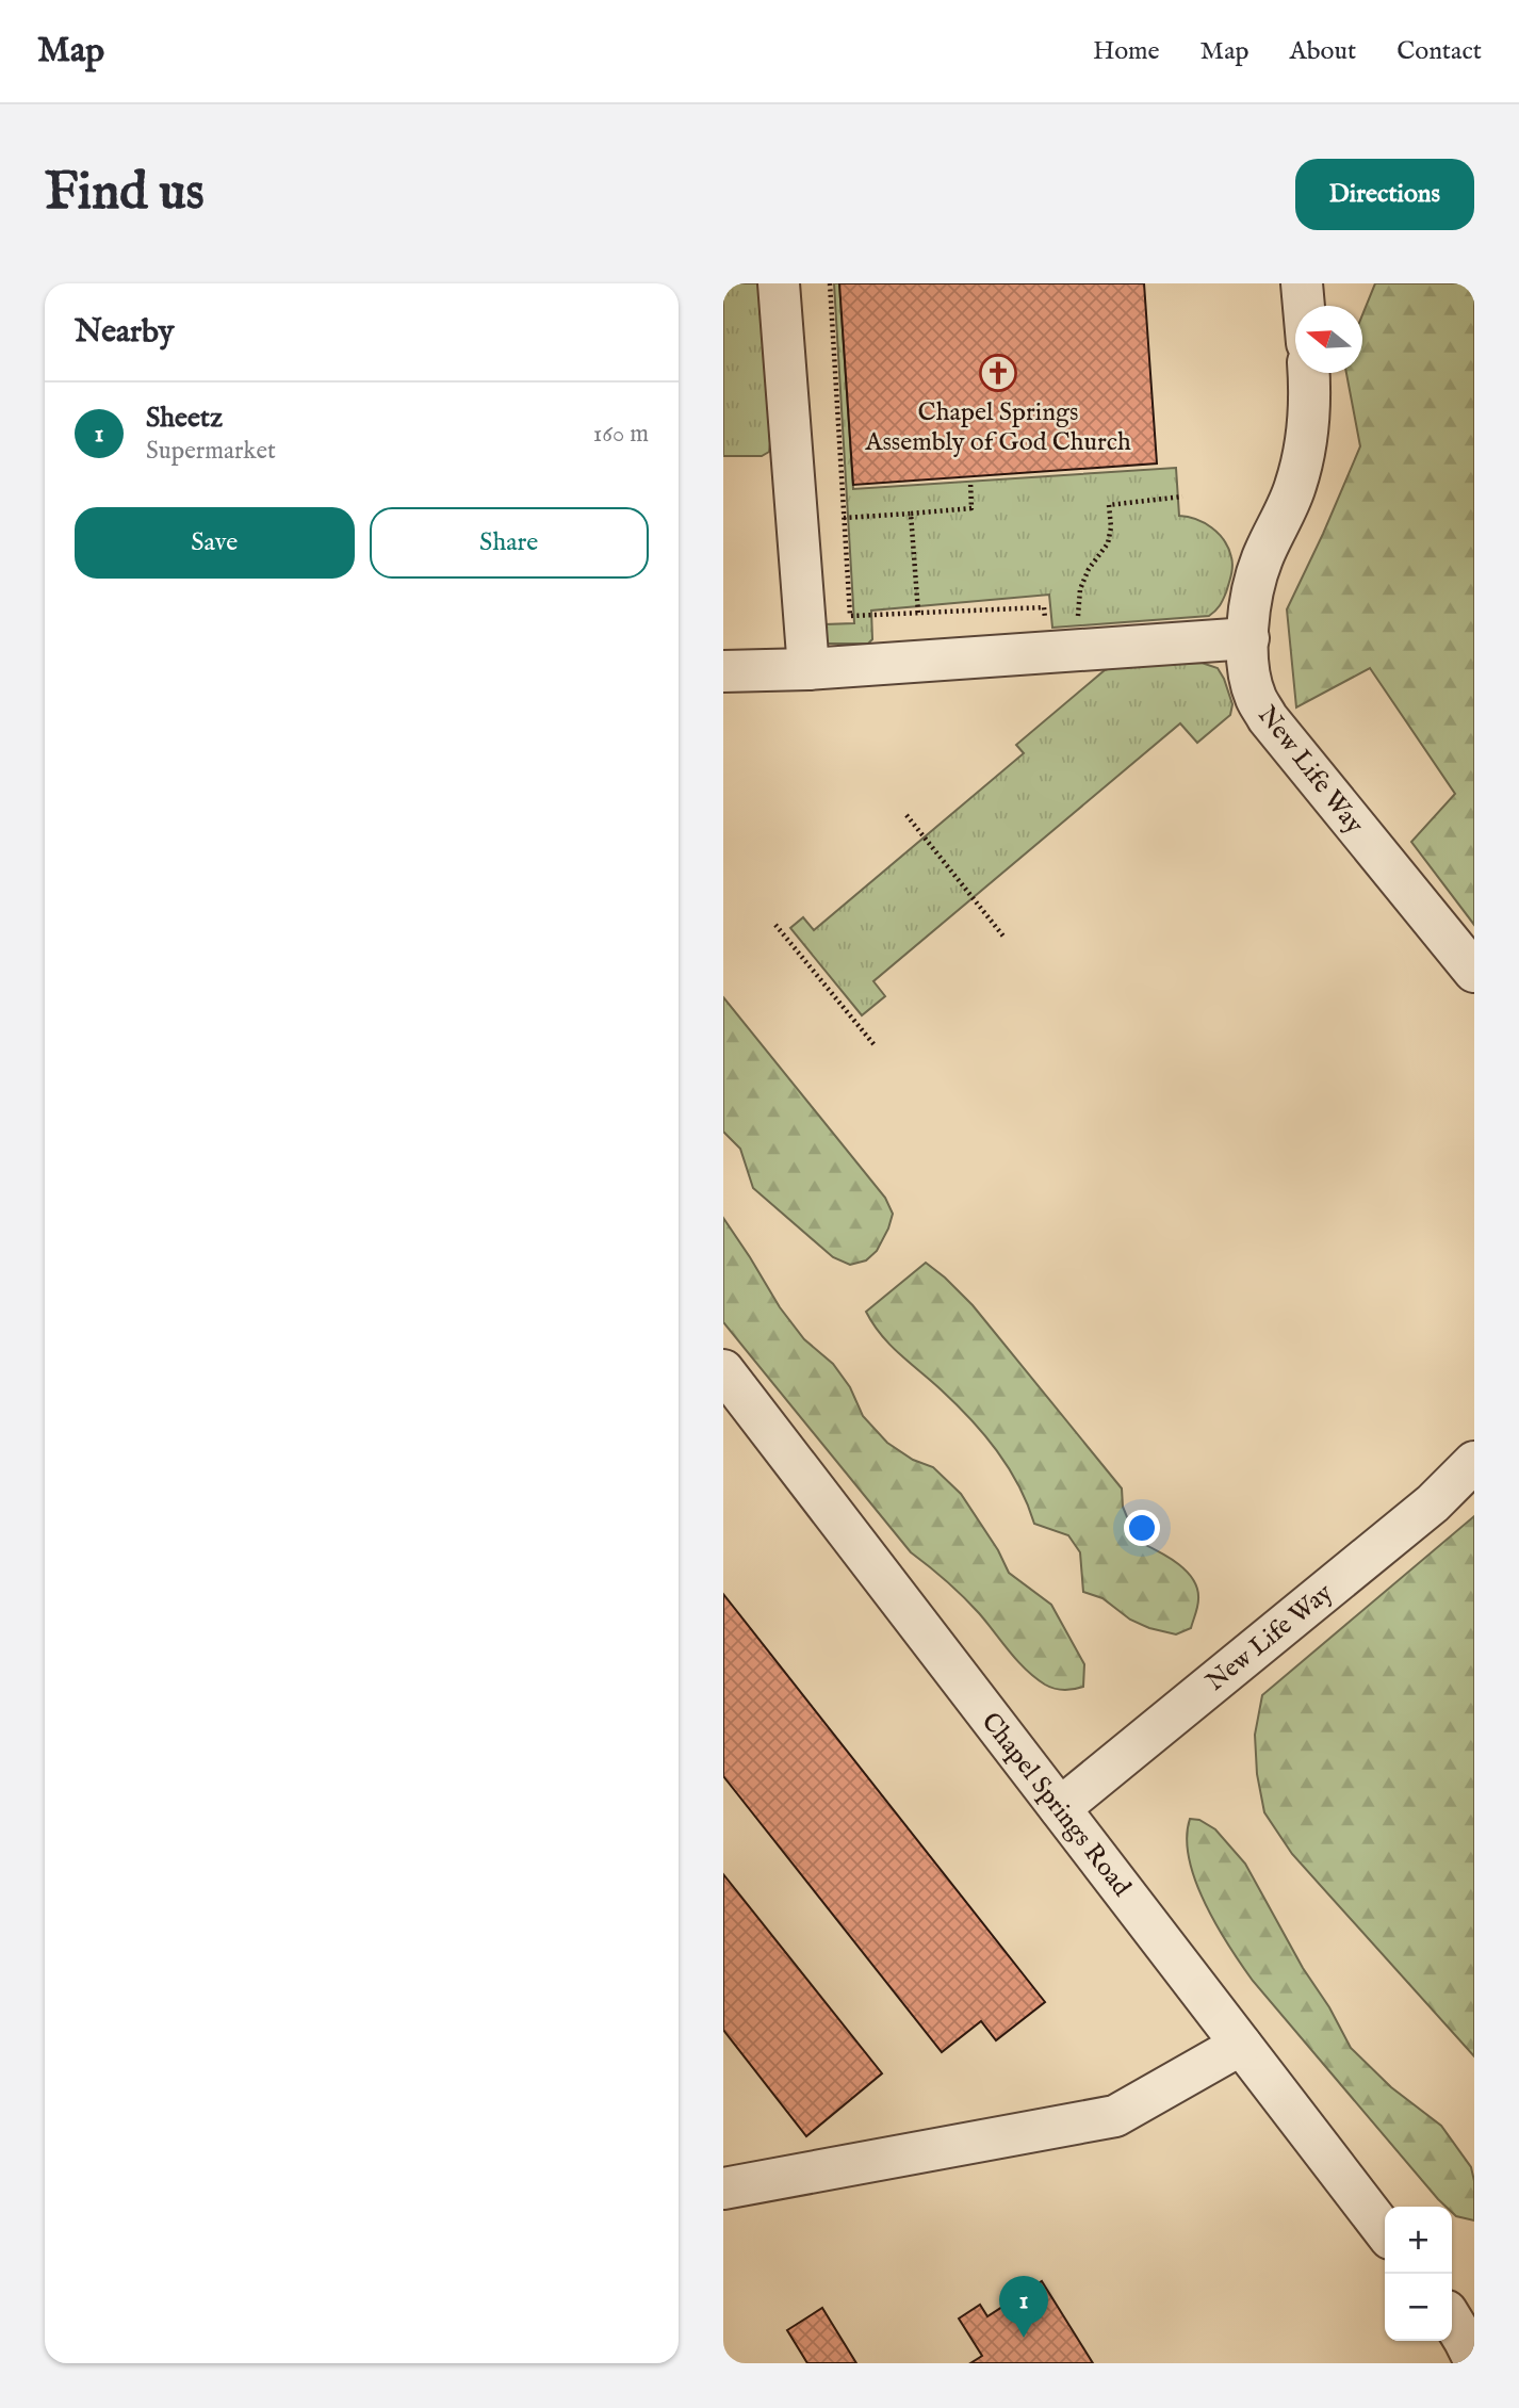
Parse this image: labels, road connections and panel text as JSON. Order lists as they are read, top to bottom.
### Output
{
  "streets": {
    "street": ["New Life Way", "Chapel Springs Road"]
  },
  "crossings": [
    ["New Life Way", "Chapel Springs Road"]
  ],
  "places": {
    "church": ["Chapel Springs Assembly of God Church"]
  },
  "north": "left",
  "page": {
    "header": "Map",
    "nav": [
      "Home",
      "Map",
      "About",
      "Contact"
    ],
    "buttons": [
      "Directions",
      ["Save", "Share"]
    ],
    "title": "Find us",
    "heading": "Nearby",
    "list": [
      {
        "mark": "1",
        "name": "Sheetz",
        "note": "Supermarket",
        "value": "160 m"
      }
    ],
    "map_buttons": ["+", "−"],
    "pins": "1"
  }
}
